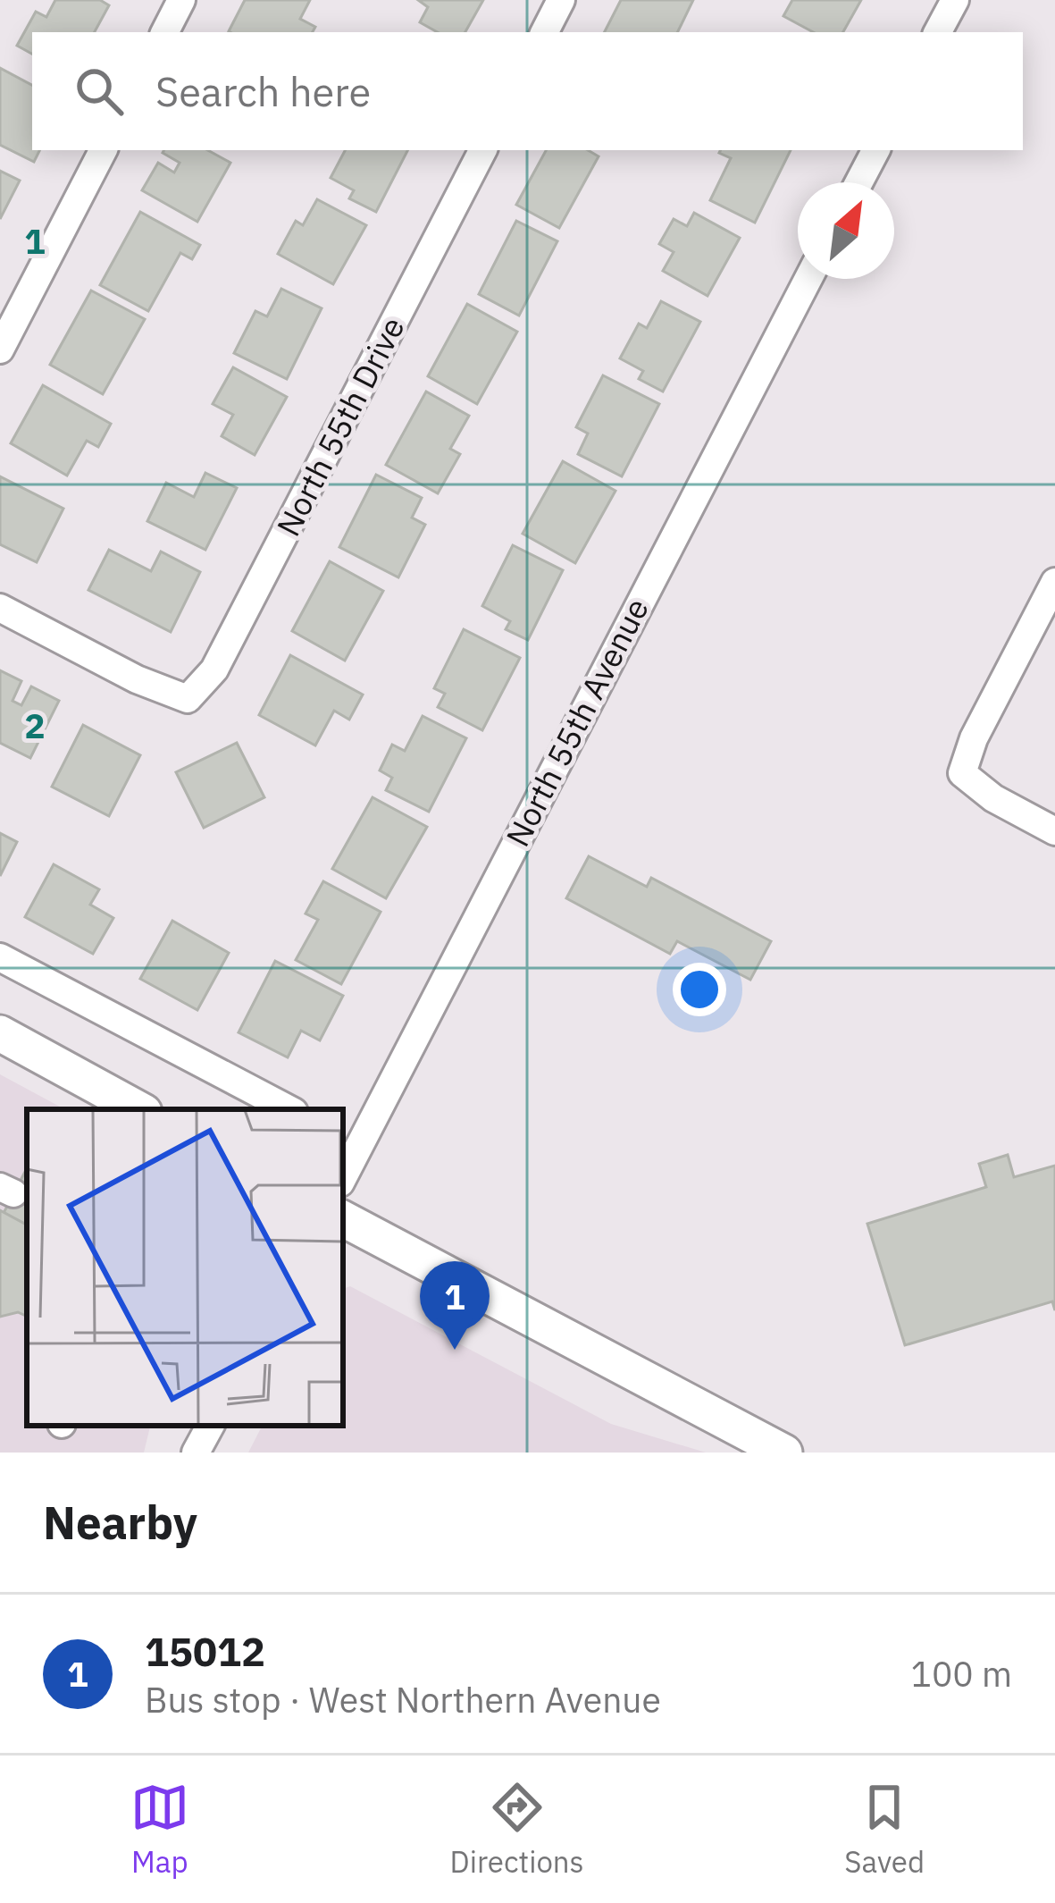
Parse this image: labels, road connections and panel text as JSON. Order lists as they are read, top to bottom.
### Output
{
  "streets": {
    "street": ["North 55th Drive", "North 55th Avenue"]
  },
  "north": "top right",
  "page": {
    "search": "Search here",
    "pins": "1",
    "heading": "Nearby",
    "list": [
      {
        "mark": "1",
        "name": "15012",
        "note": "Bus stop · West Northern Avenue",
        "value": "100 m"
      }
    ],
    "nav": ["Map", "Directions", "Saved"]
  },
  "grid": {
    "rows": ["1", "2"]
  }
}
